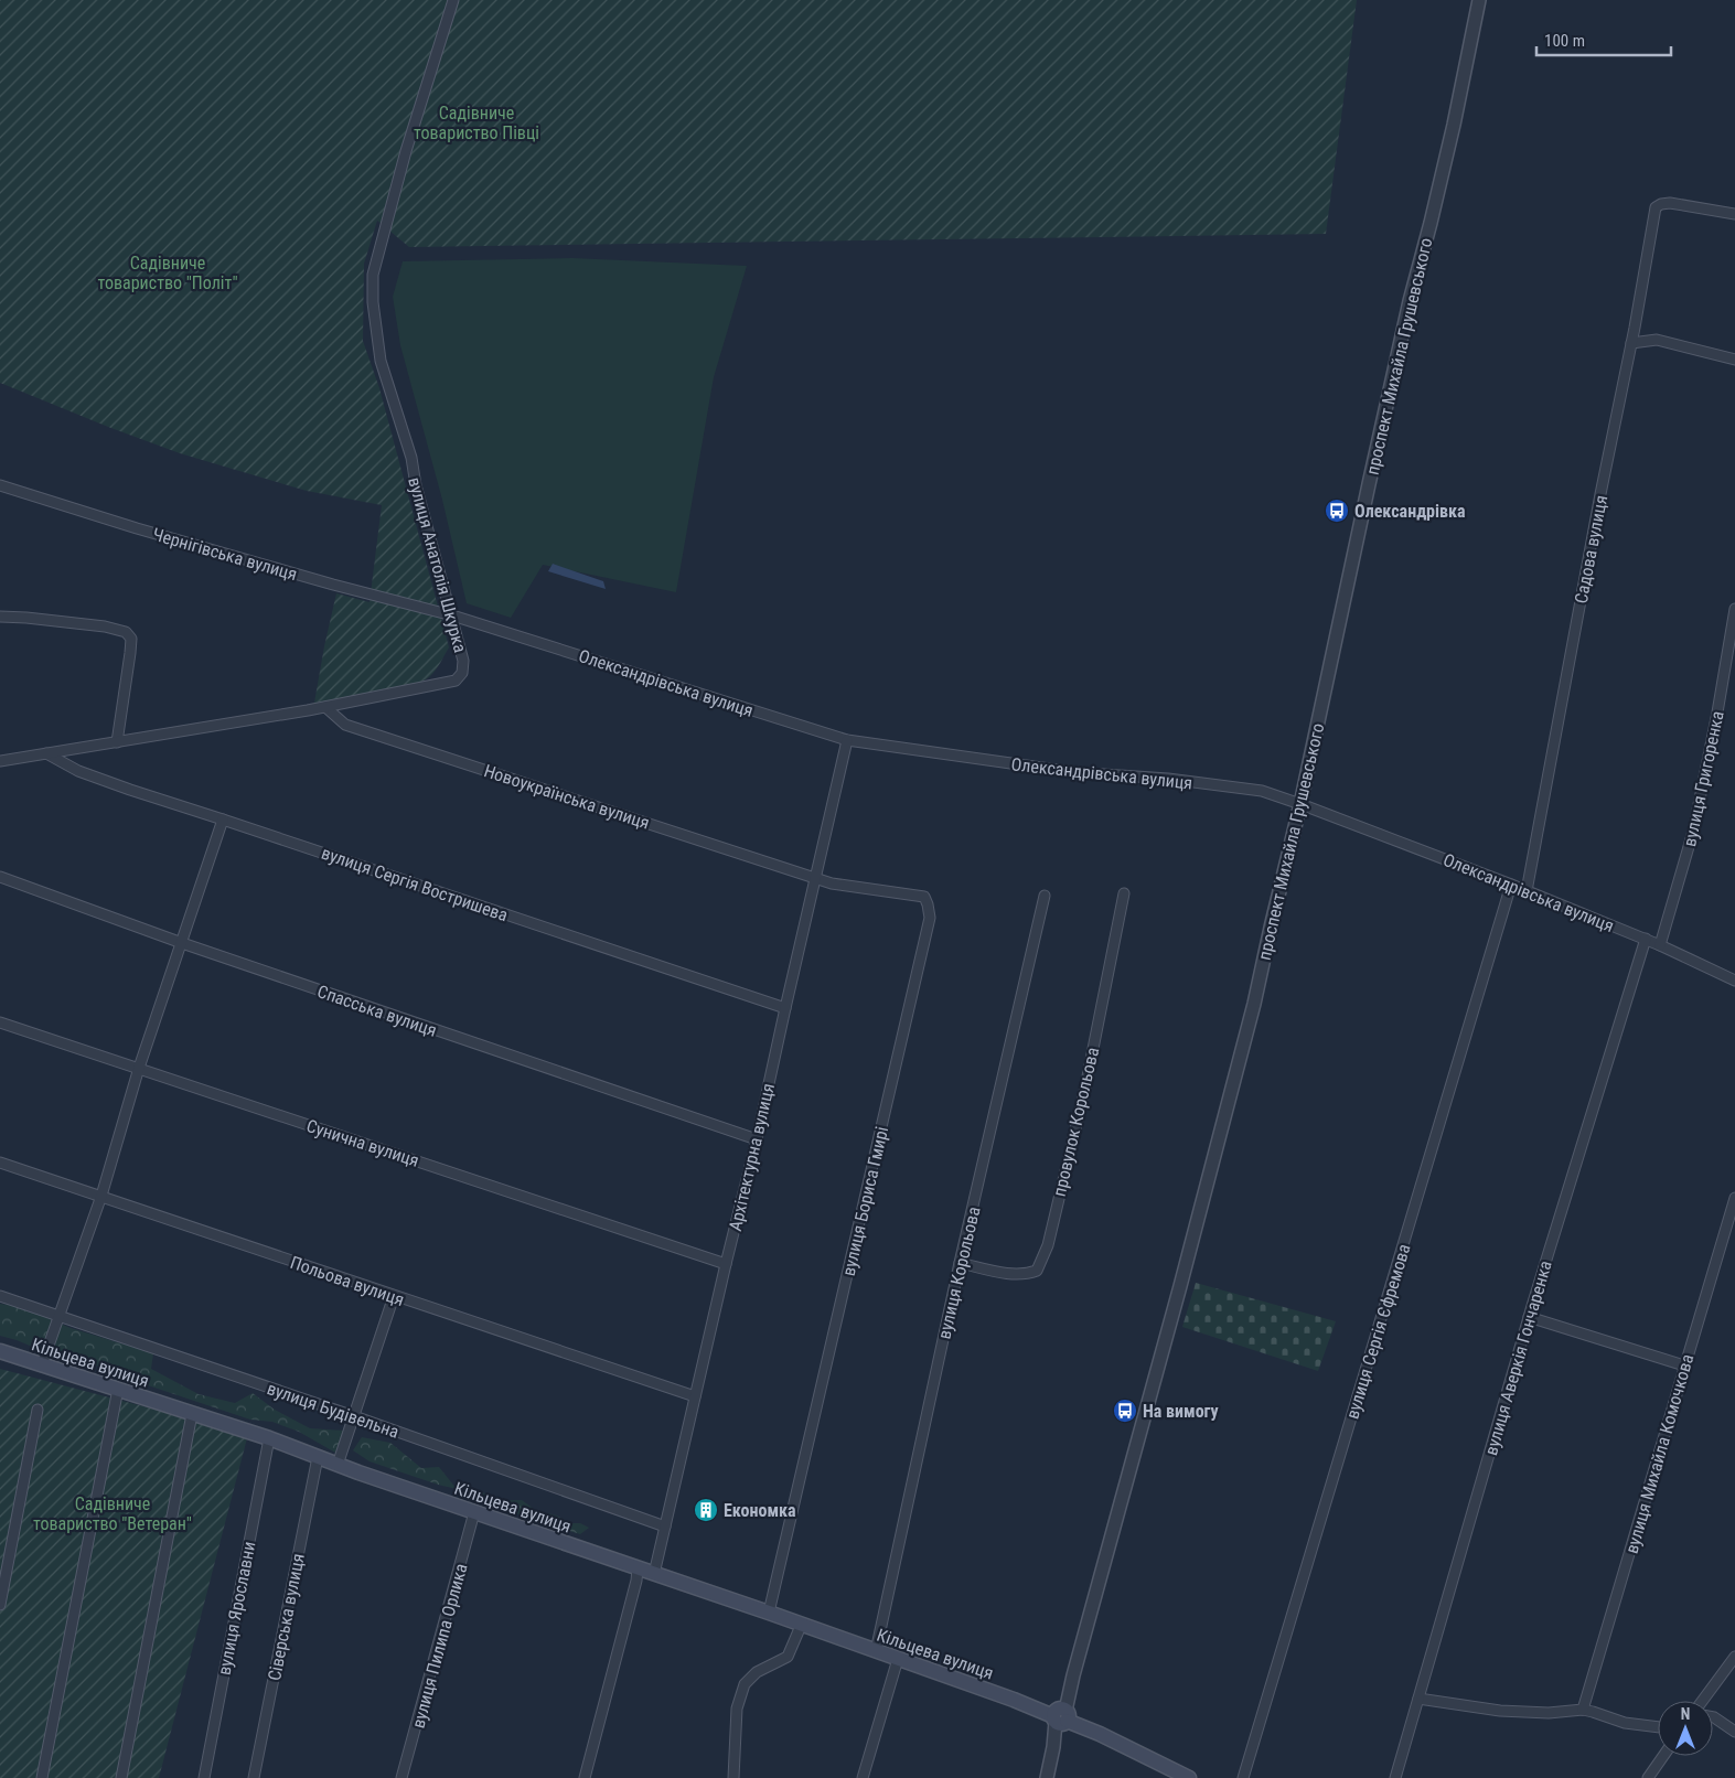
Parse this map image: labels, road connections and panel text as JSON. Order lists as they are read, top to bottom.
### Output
{
  "streets": {
    "main road": ["Кільцева вулиця"],
    "street": [
      "проспект Михайла Грушевського",
      "Садова вулиця",
      "Чернігівська вулиця",
      "вулиця Анатолія Шкурка",
      "Олександрівська вулиця",
      "вулиця Григоренка",
      "Новоукраїнська вулиця",
      "вулиця Сергія Востришева",
      "Спасська вулиця",
      "провулок Корольова",
      "Сунична вулиця",
      "Архітектурна вулиця",
      "вулиця Бориса Гмирі",
      "вулиця Корольова",
      "Польова вулиця",
      "вулиця Сергія Єфремова",
      "вулиця Аверкія Гончаренка",
      "вулиця Будівельна",
      "вулиця Михайла Комочкова",
      "вулиця Ярославни",
      "Сіверська вулиця",
      "вулиця Пилипа Орлика"
    ]
  },
  "crossings": [
    ["проспект Михайла Грушевського", "Олександрівська вулиця"],
    ["проспект Михайла Грушевського", "Кільцева вулиця"],
    ["Садова вулиця", "Олександрівська вулиця"],
    ["Чернігівська вулиця", "вулиця Анатолія Шкурка"],
    ["Чернігівська вулиця", "Олександрівська вулиця"],
    ["вулиця Анатолія Шкурка", "Олександрівська вулиця"],
    ["вулиця Анатолія Шкурка", "Новоукраїнська вулиця"],
    ["вулиця Анатолія Шкурка", "вулиця Сергія Востришева"],
    ["Олександрівська вулиця", "вулиця Григоренка"],
    ["Олександрівська вулиця", "Архітектурна вулиця"],
    ["Олександрівська вулиця", "вулиця Сергія Єфремова"],
    ["Олександрівська вулиця", "вулиця Аверкія Гончаренка"],
    ["Новоукраїнська вулиця", "Архітектурна вулиця"],
    ["Новоукраїнська вулиця", "вулиця Бориса Гмирі"],
    ["вулиця Сергія Востришева", "Архітектурна вулиця"],
    ["Спасська вулиця", "Архітектурна вулиця"],
    ["провулок Корольова", "вулиця Корольова"],
    ["Сунична вулиця", "Архітектурна вулиця"],
    ["Архітектурна вулиця", "вулиця Бориса Гмирі"],
    ["Архітектурна вулиця", "Польова вулиця"],
    ["Архітектурна вулиця", "Кільцева вулиця"],
    ["Архітектурна вулиця", "вулиця Будівельна"],
    ["вулиця Бориса Гмирі", "Кільцева вулиця"],
    ["вулиця Корольова", "Кільцева вулиця"],
    ["Кільцева вулиця", "вулиця Ярославни"],
    ["Кільцева вулиця", "Сіверська вулиця"],
    ["Кільцева вулиця", "вулиця Пилипа Орлика"]
  ],
  "parks": ["Садівниче товариство Півці", "Садівниче товариство \"Політ\"", "Садівниче товариство \"Ветеран\""],
  "places": {
    "bus stop": ["Олександрівка", "На вимогу"],
    "building": ["Економка"]
  },
  "scale_bar": "100 m",
  "north": "top"
}
